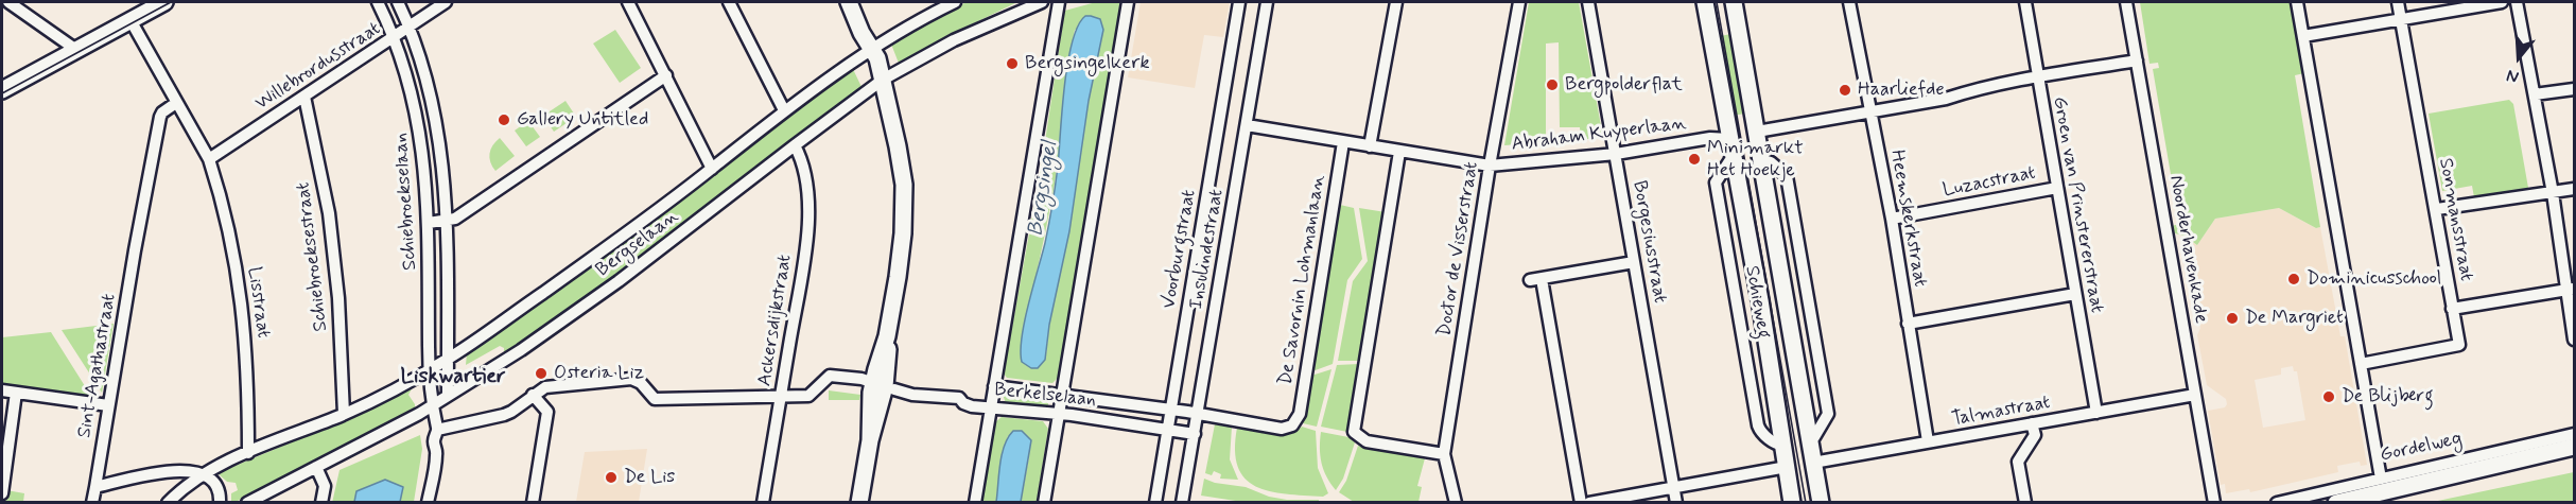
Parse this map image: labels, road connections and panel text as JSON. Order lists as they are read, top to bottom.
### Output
{
  "streets": {
    "main road": ["Schieweg", "Gordelweg"],
    "street": [
      "Willebrordusstraat",
      "Abraham Kuyperlaan",
      "Luzacstraat",
      "Schiebroekselaan",
      "Groen van Prinstererstraat",
      "Heemskerkstraat",
      "Sonmansstraat",
      "Borgesiusstraat",
      "Bergselaan",
      "Voorburgstraat",
      "Insulindestraat",
      "Doctor de Visserstraat",
      "Noorderhavenkade",
      "Schiebroeksestraat",
      "De Savornin Lohmanlaan",
      "Lisstraat",
      "Ackersdijkstraat",
      "Sint-Agathastraat",
      "Berkelselaan",
      "Talmastraat"
    ]
  },
  "crossings": [
    ["Willebrordusstraat", "Schiebroekselaan"],
    ["Willebrordusstraat", "Schiebroeksestraat"],
    ["Willebrordusstraat", "Lisstraat"],
    ["Abraham Kuyperlaan", "Borgesiusstraat"],
    ["Abraham Kuyperlaan", "Insulindestraat"],
    ["Abraham Kuyperlaan", "Doctor de Visserstraat"],
    ["Abraham Kuyperlaan", "De Savornin Lohmanlaan"],
    ["Abraham Kuyperlaan", "Schieweg"],
    ["Luzacstraat", "Groen van Prinstererstraat"],
    ["Luzacstraat", "Heemskerkstraat"],
    ["Schiebroekselaan", "Bergselaan"],
    ["Groen van Prinstererstraat", "Talmastraat"],
    ["Heemskerkstraat", "Talmastraat"],
    ["Bergselaan", "Schiebroeksestraat"],
    ["Bergselaan", "Lisstraat"],
    ["Bergselaan", "Ackersdijkstraat"],
    ["Voorburgstraat", "Berkelselaan"],
    ["Insulindestraat", "Berkelselaan"],
    ["Noorderhavenkade", "Talmastraat"],
    ["De Savornin Lohmanlaan", "Berkelselaan"],
    ["Lisstraat", "Sint-Agathastraat"],
    ["Schieweg", "Talmastraat"],
    ["Ackersdijkstraat", "Berkelselaan"]
  ],
  "districts": ["Liskwartier"],
  "water": ["Bergsingel"],
  "places": [
    "Bergsingelkerk",
    "Bergpolderflat",
    "Haarliefde",
    "Gallery Untitled",
    "Minimarkt Het Hoekje",
    "Dominicusschool",
    "De Margriet",
    "Osteria Liz",
    "De Blijberg",
    "De Lis"
  ],
  "north": "bottom"
}
